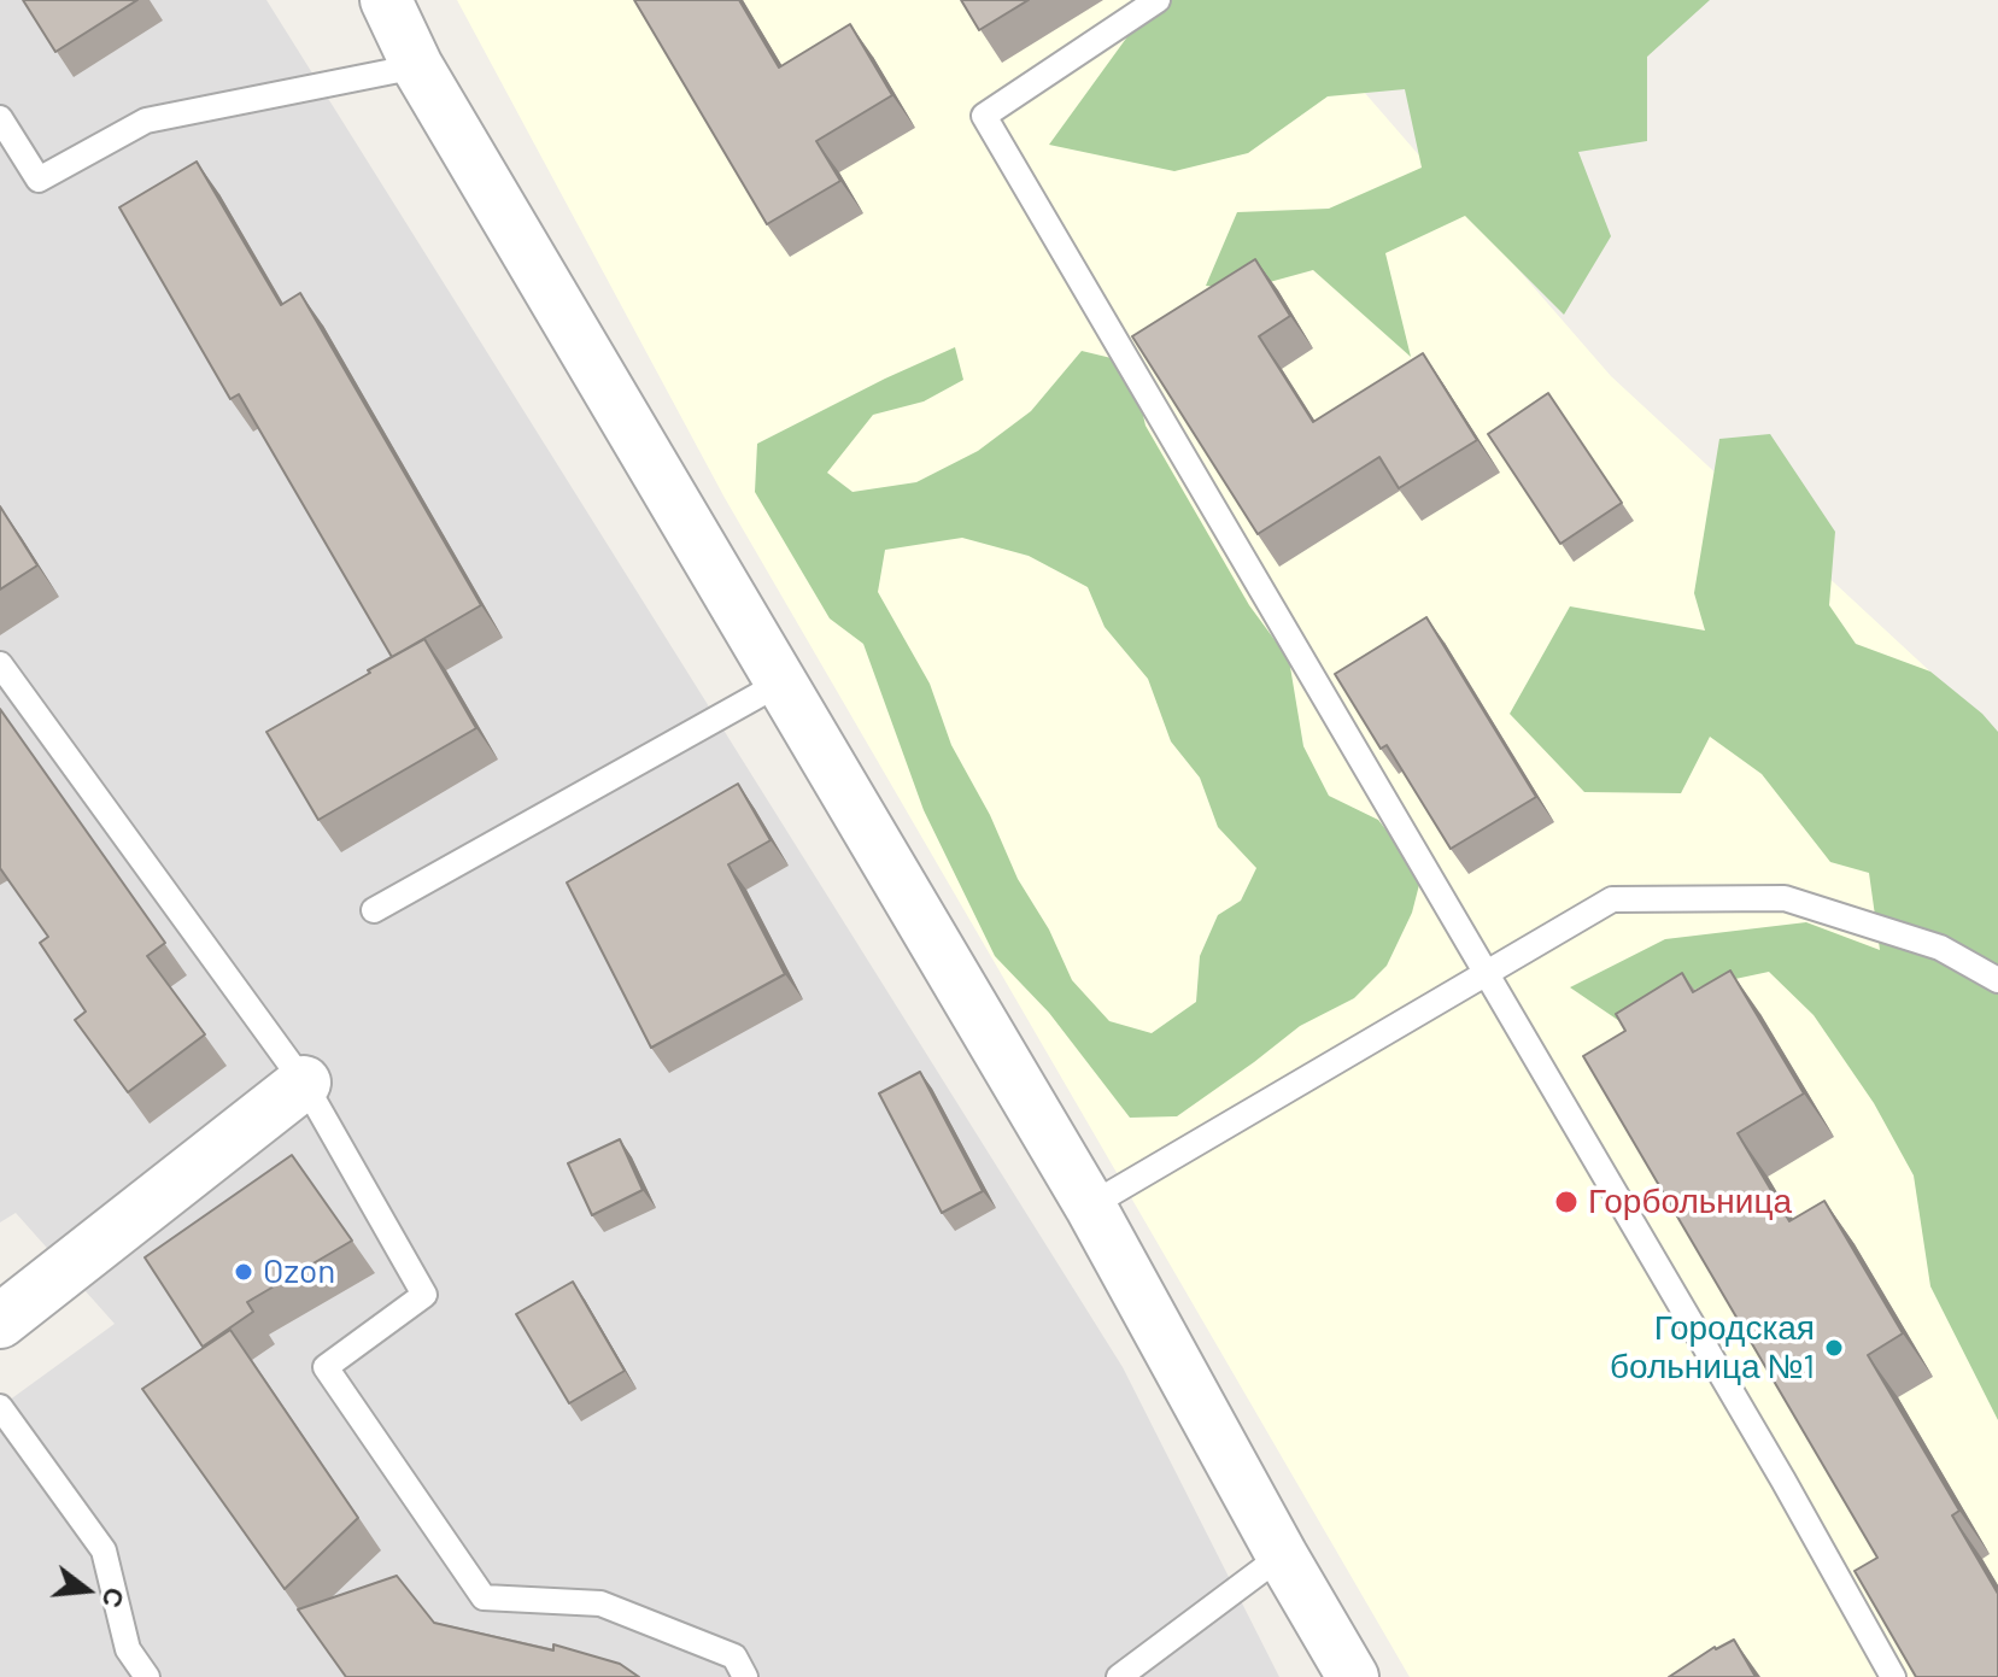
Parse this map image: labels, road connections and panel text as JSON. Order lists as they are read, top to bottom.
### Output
{
  "places": ["Горбольница", "Ozon", "Городская больница №1"],
  "north": "right"
}
